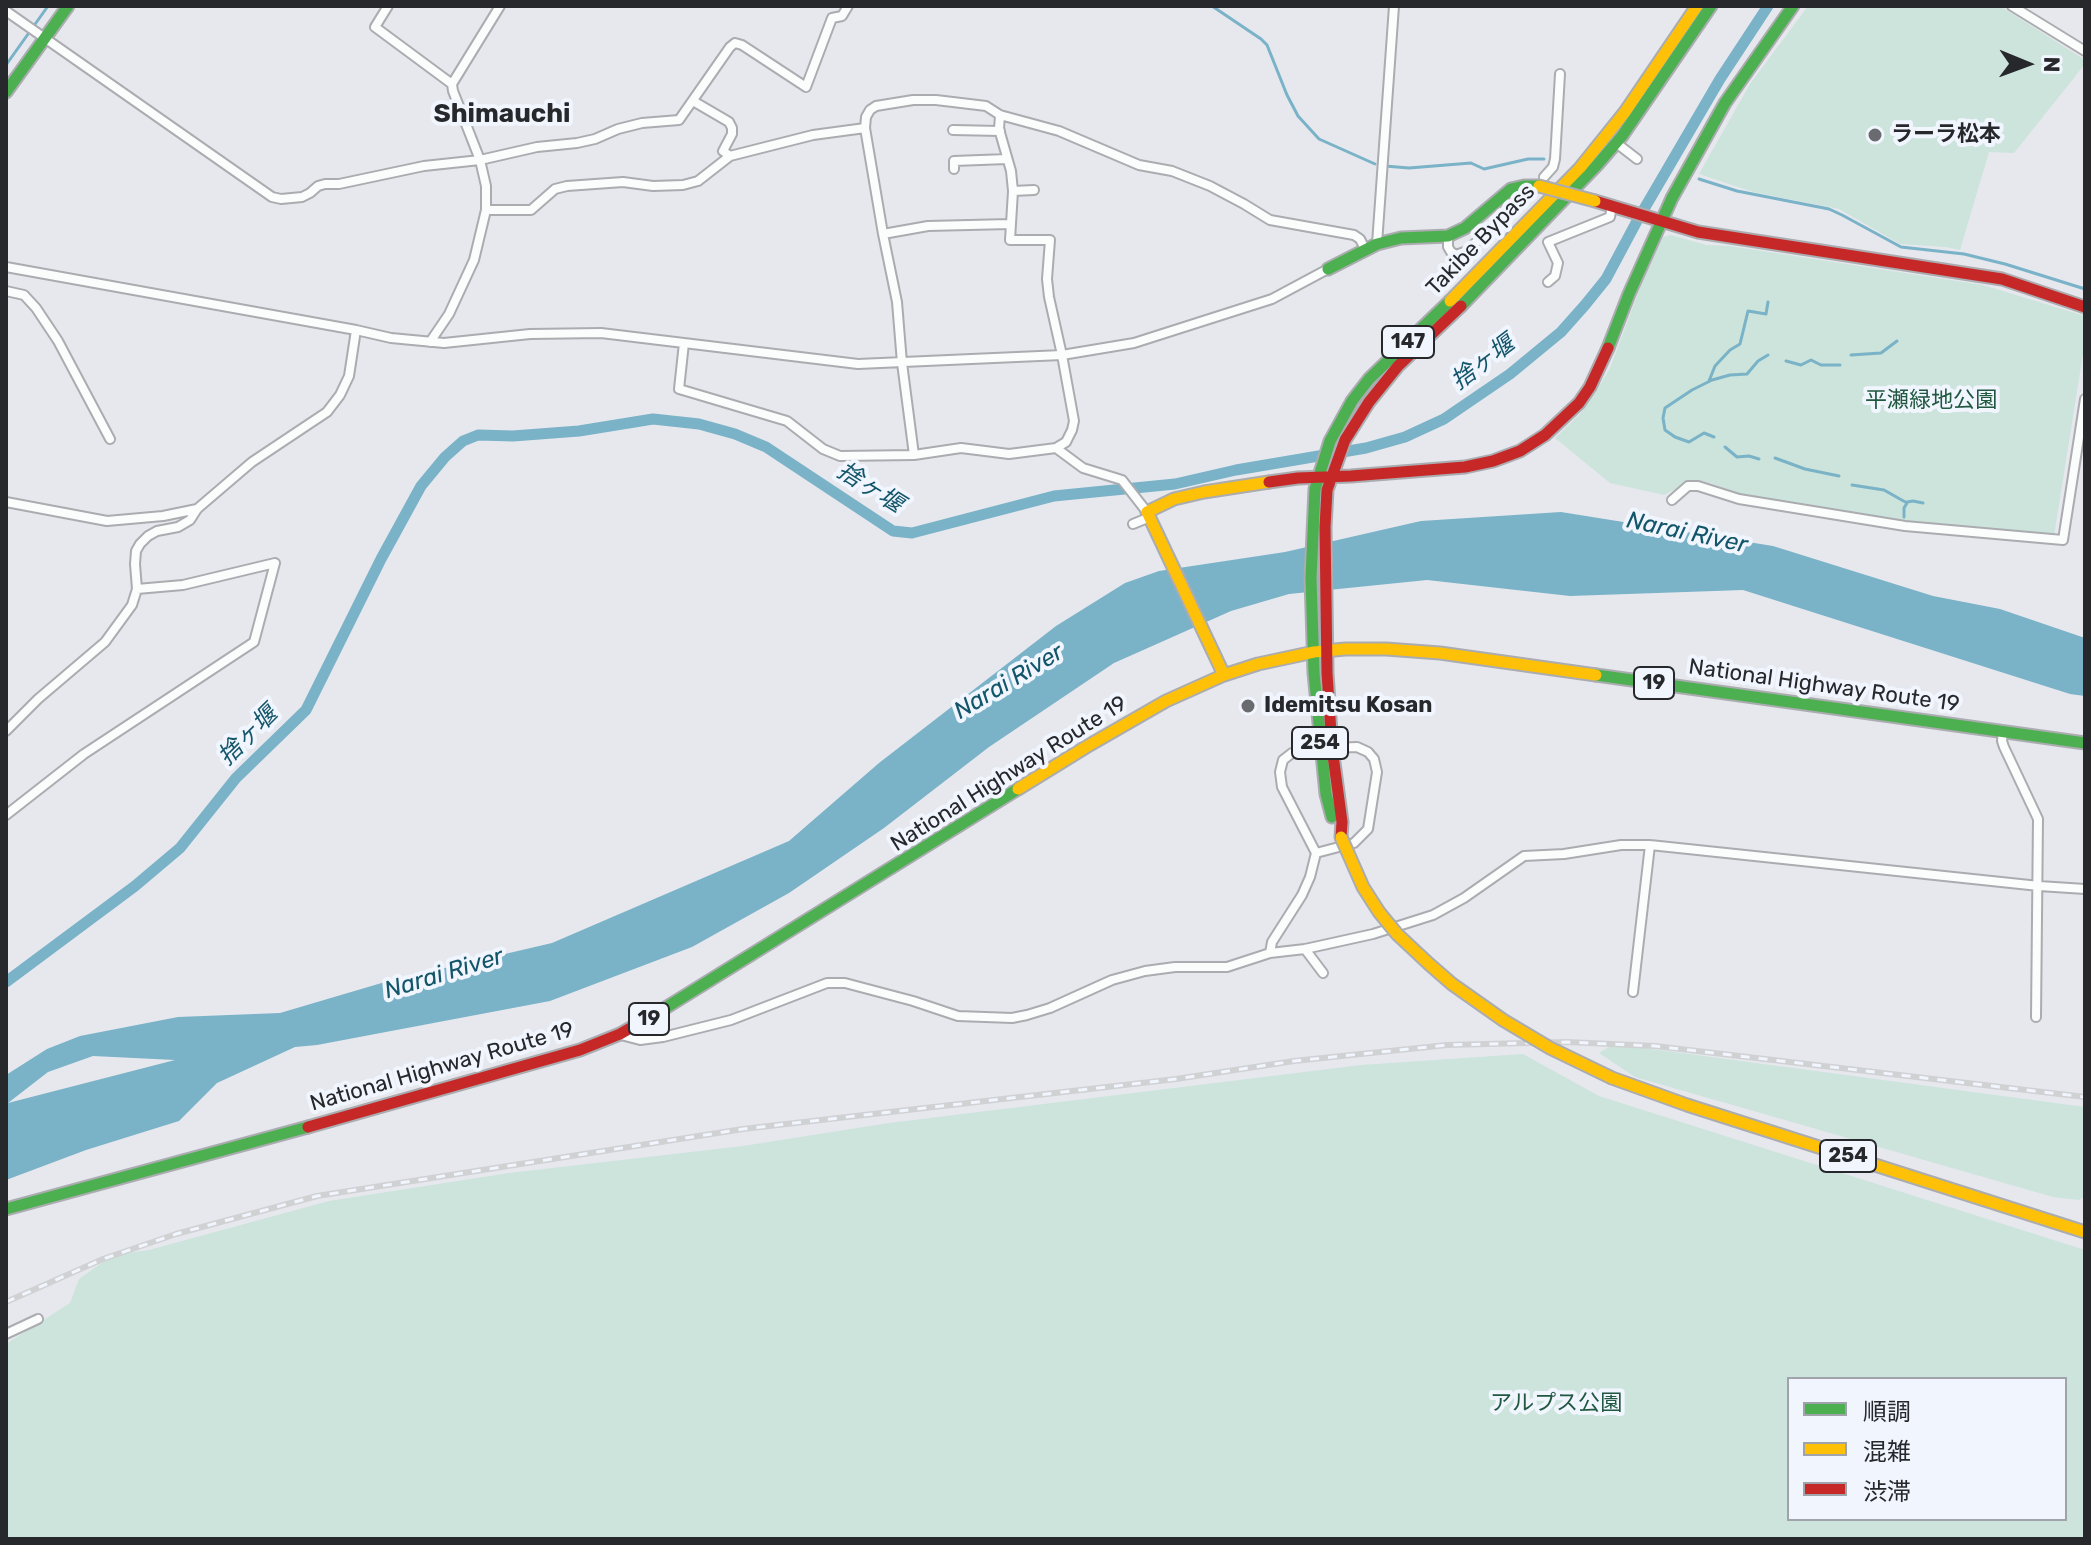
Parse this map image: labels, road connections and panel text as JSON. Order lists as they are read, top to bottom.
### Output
{
  "streets": {
    "main road": [
      "Takibe Bypass",
      "147",
      "19",
      "National Highway Route 19",
      "254"
    ]
  },
  "crossings": [
    ["Takibe Bypass", "National Highway Route 19"],
    ["Takibe Bypass", "254"],
    ["National Highway Route 19", "254"]
  ],
  "districts": ["Shimauchi"],
  "water": ["捨ヶ堰", "Narai River"],
  "parks": ["平瀬緑地公園", "アルプス公園"],
  "places": ["ラーラ松本", "Idemitsu Kosan"],
  "legend": ["順調", "混雑", "渋滞"],
  "north": "right"
}
